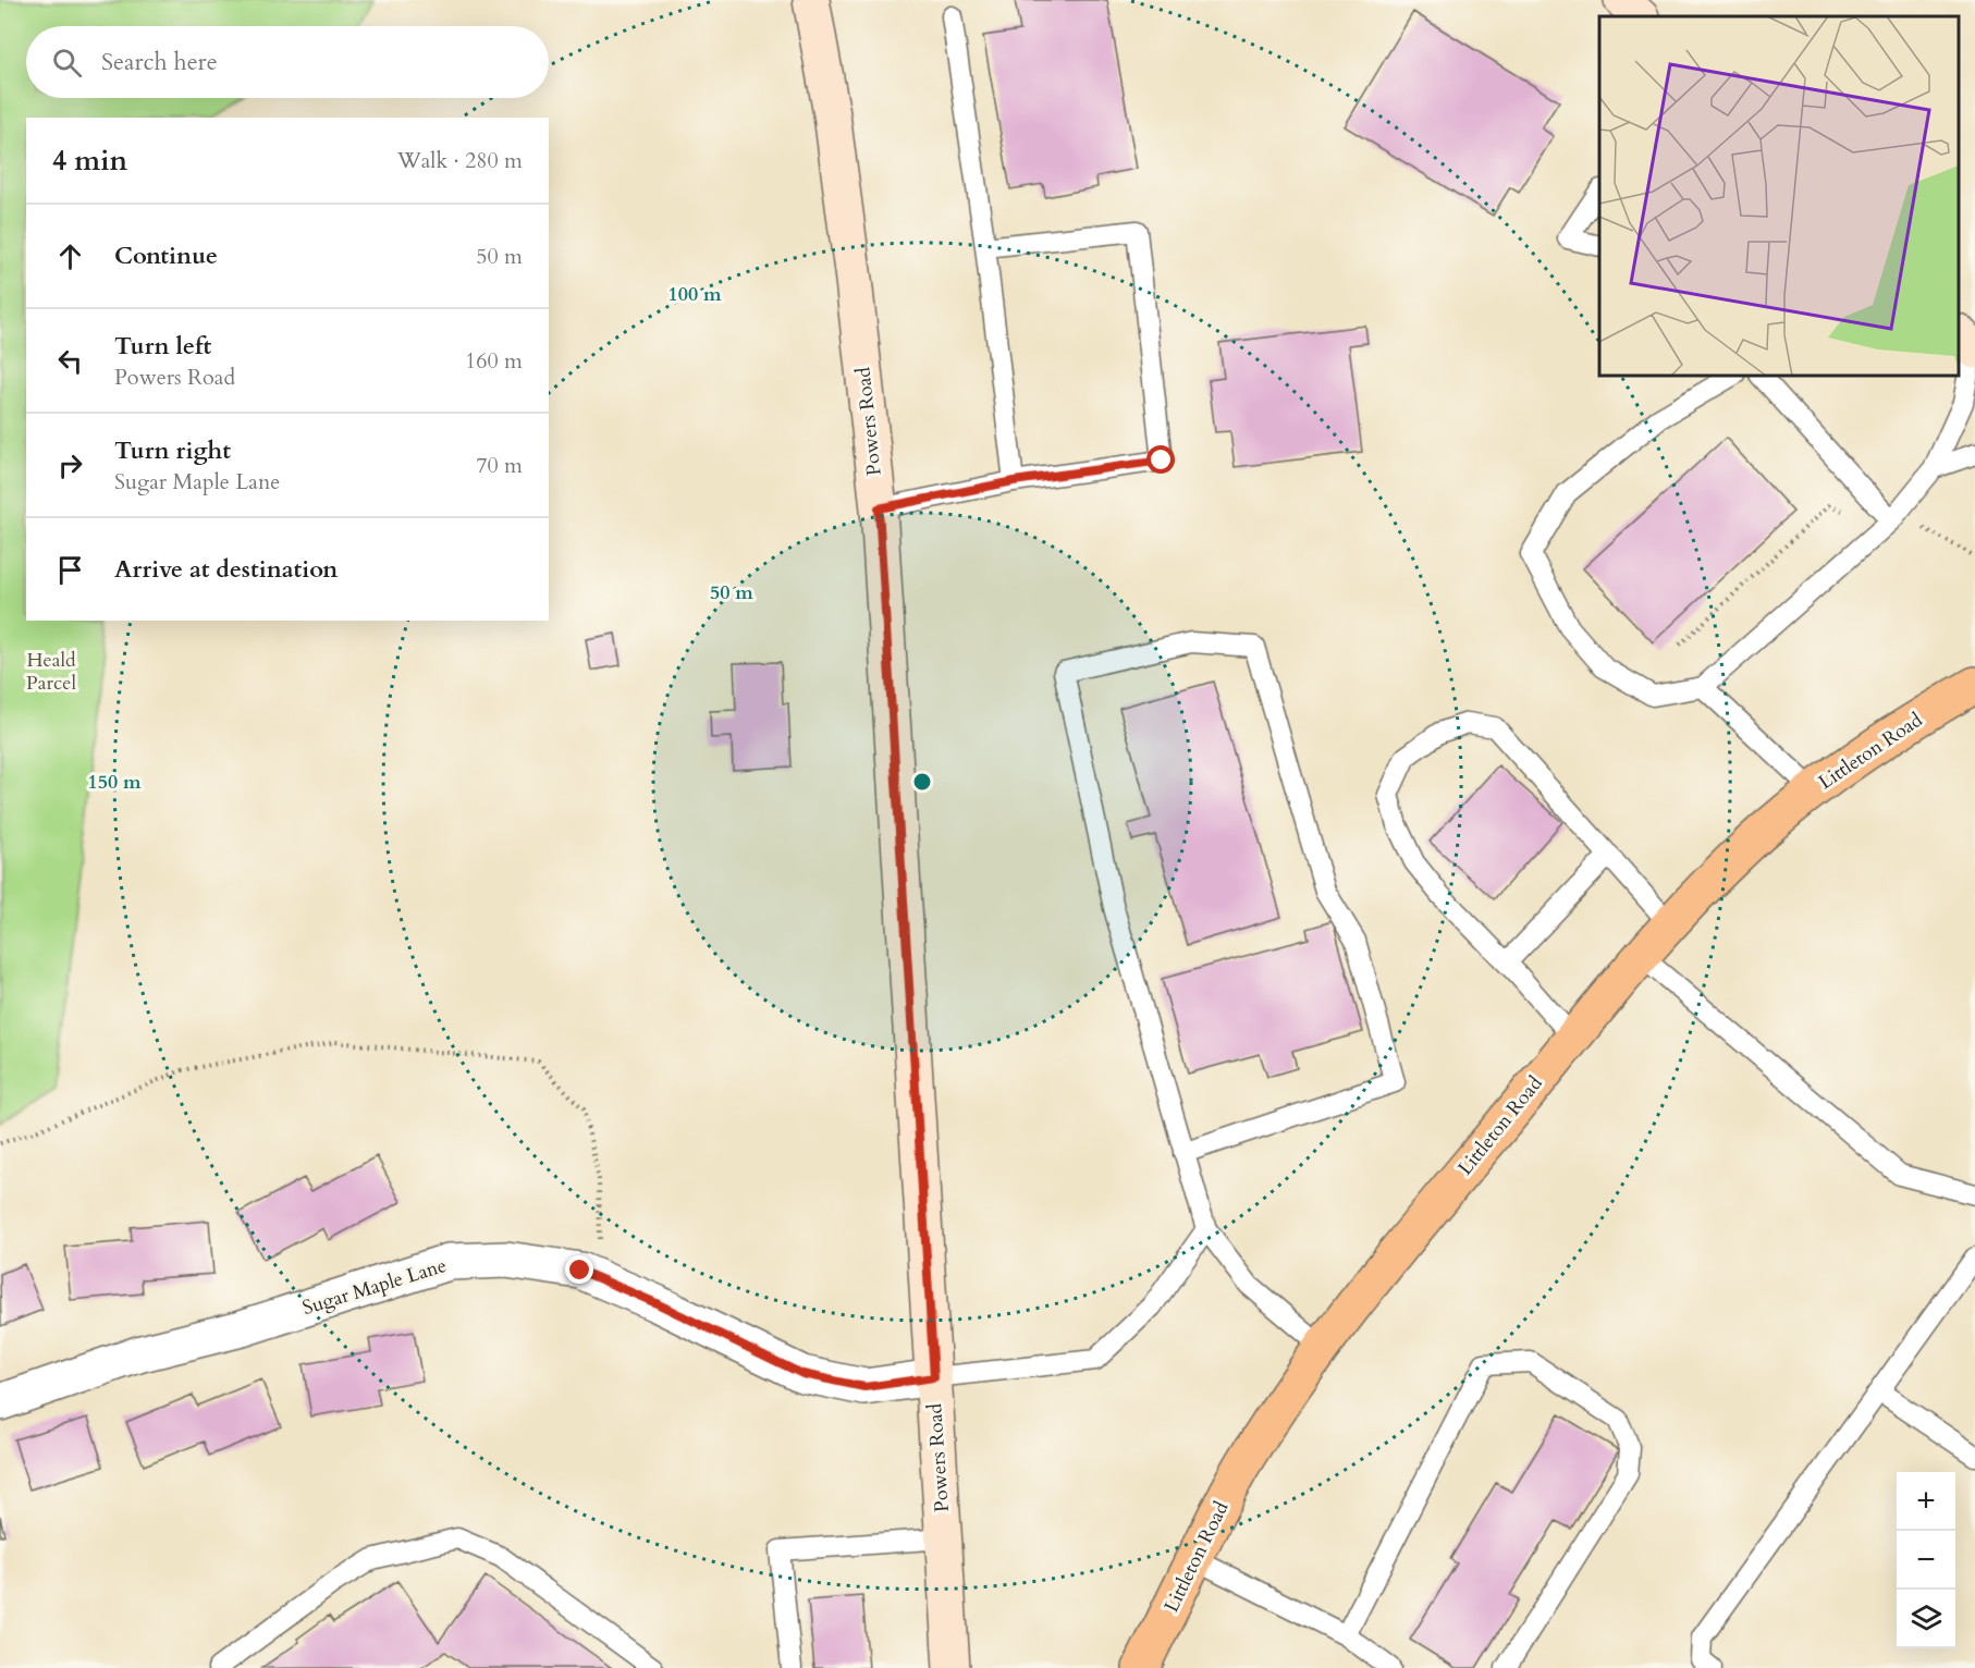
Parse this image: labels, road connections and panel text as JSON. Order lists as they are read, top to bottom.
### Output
{
  "streets": {
    "main road": ["Powers Road", "Littleton Road"],
    "street": ["Sugar Maple Lane"]
  },
  "crossings": [
    ["Powers Road", "Sugar Maple Lane"]
  ],
  "parks": ["Heald Parcel"],
  "page": {
    "search": "Search here",
    "heading": ["4 min", "Walk · 280 m"],
    "list": [
      ["Continue", "50 m"],
      ["Turn left", "Powers Road", "160 m"],
      ["Turn right", "Sugar Maple Lane", "70 m"],
      "Arrive at destination"
    ],
    "map_buttons": ["+", "−"]
  },
  "rings": ["100 m", "50 m", "150 m"]
}
